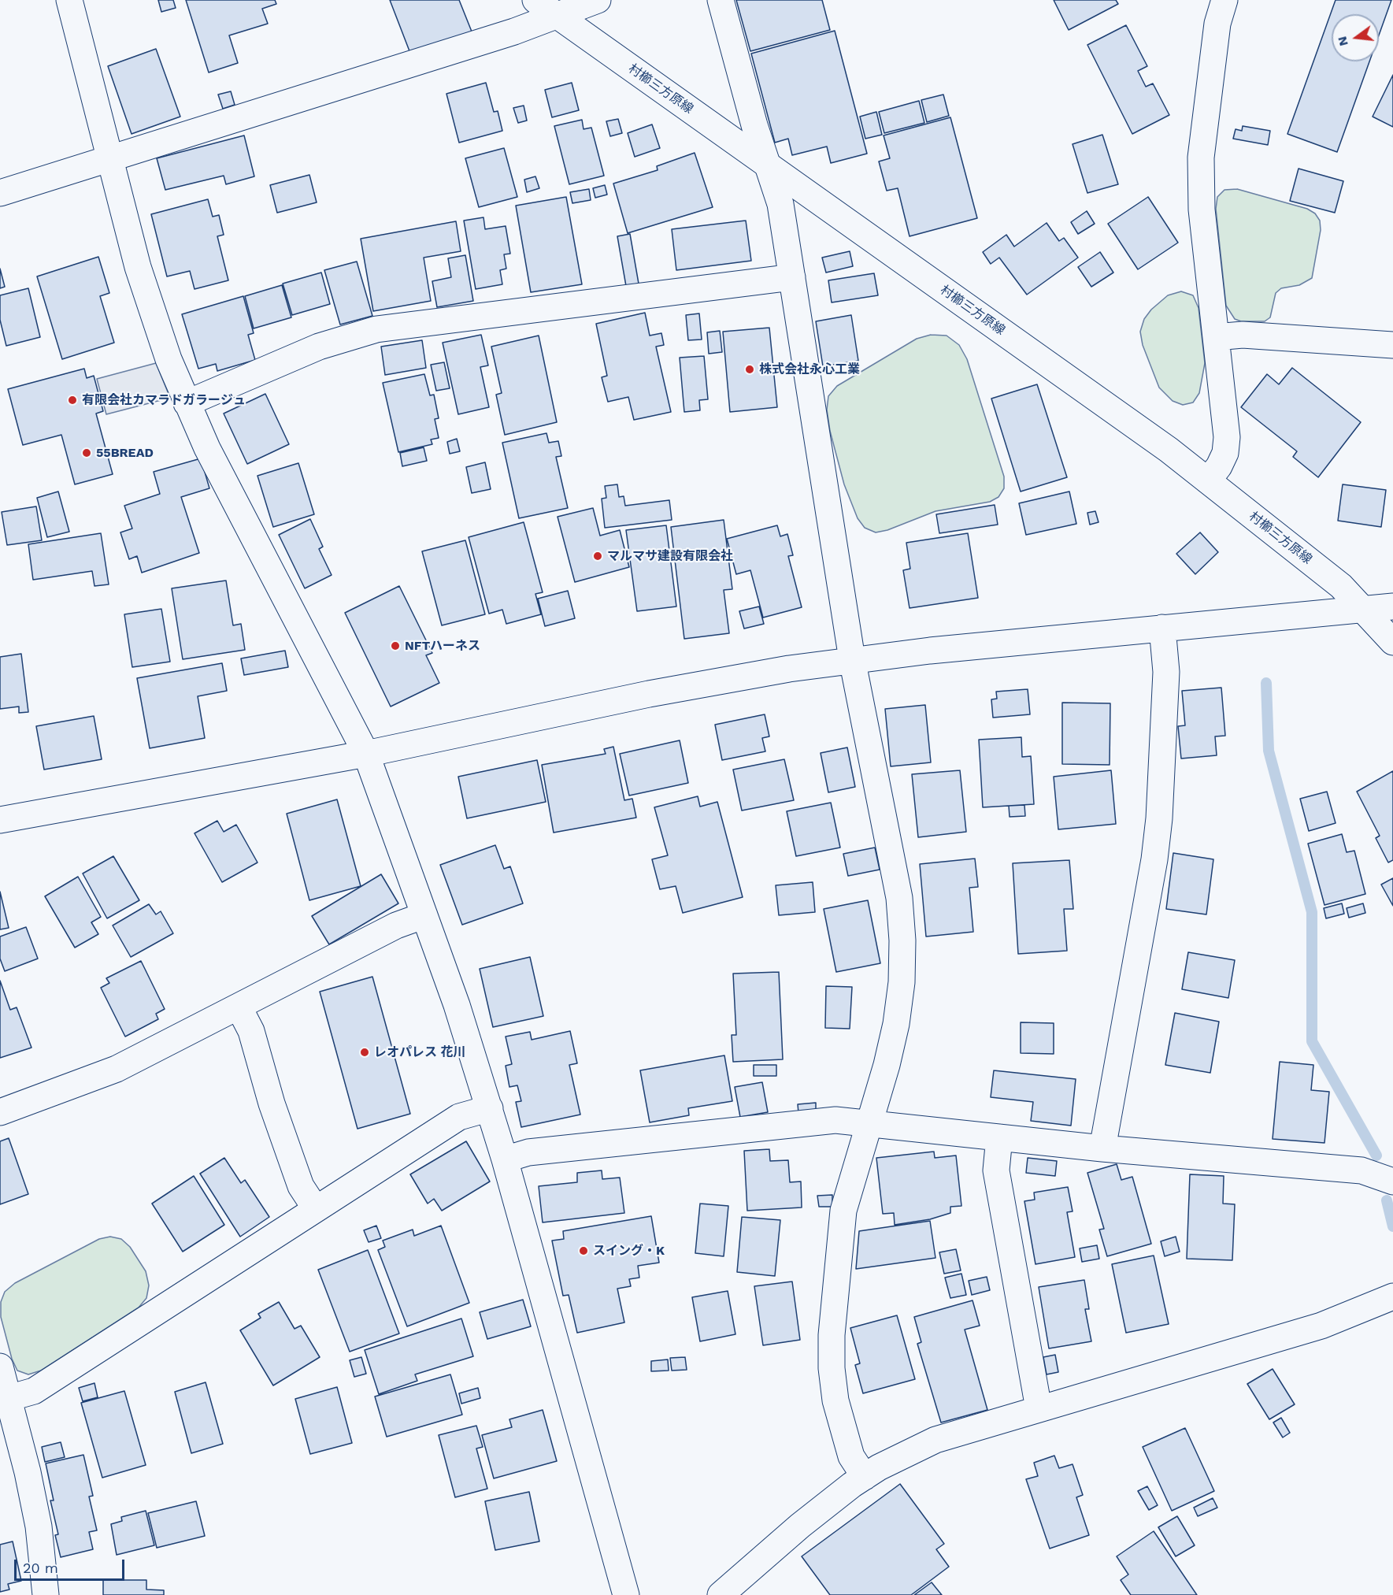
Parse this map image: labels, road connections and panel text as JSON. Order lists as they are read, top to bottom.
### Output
{
  "streets": {
    "street": ["村櫛三方原線"]
  },
  "places": [
    "株式会社永心工業",
    "有限会社カマラドガラージュ",
    "55BREAD",
    "マルマサ建設有限会社",
    "NFTハーネス",
    "レオパレス 花川",
    "スイング・K"
  ],
  "scale_bar": "20 m",
  "north": "left"
}
